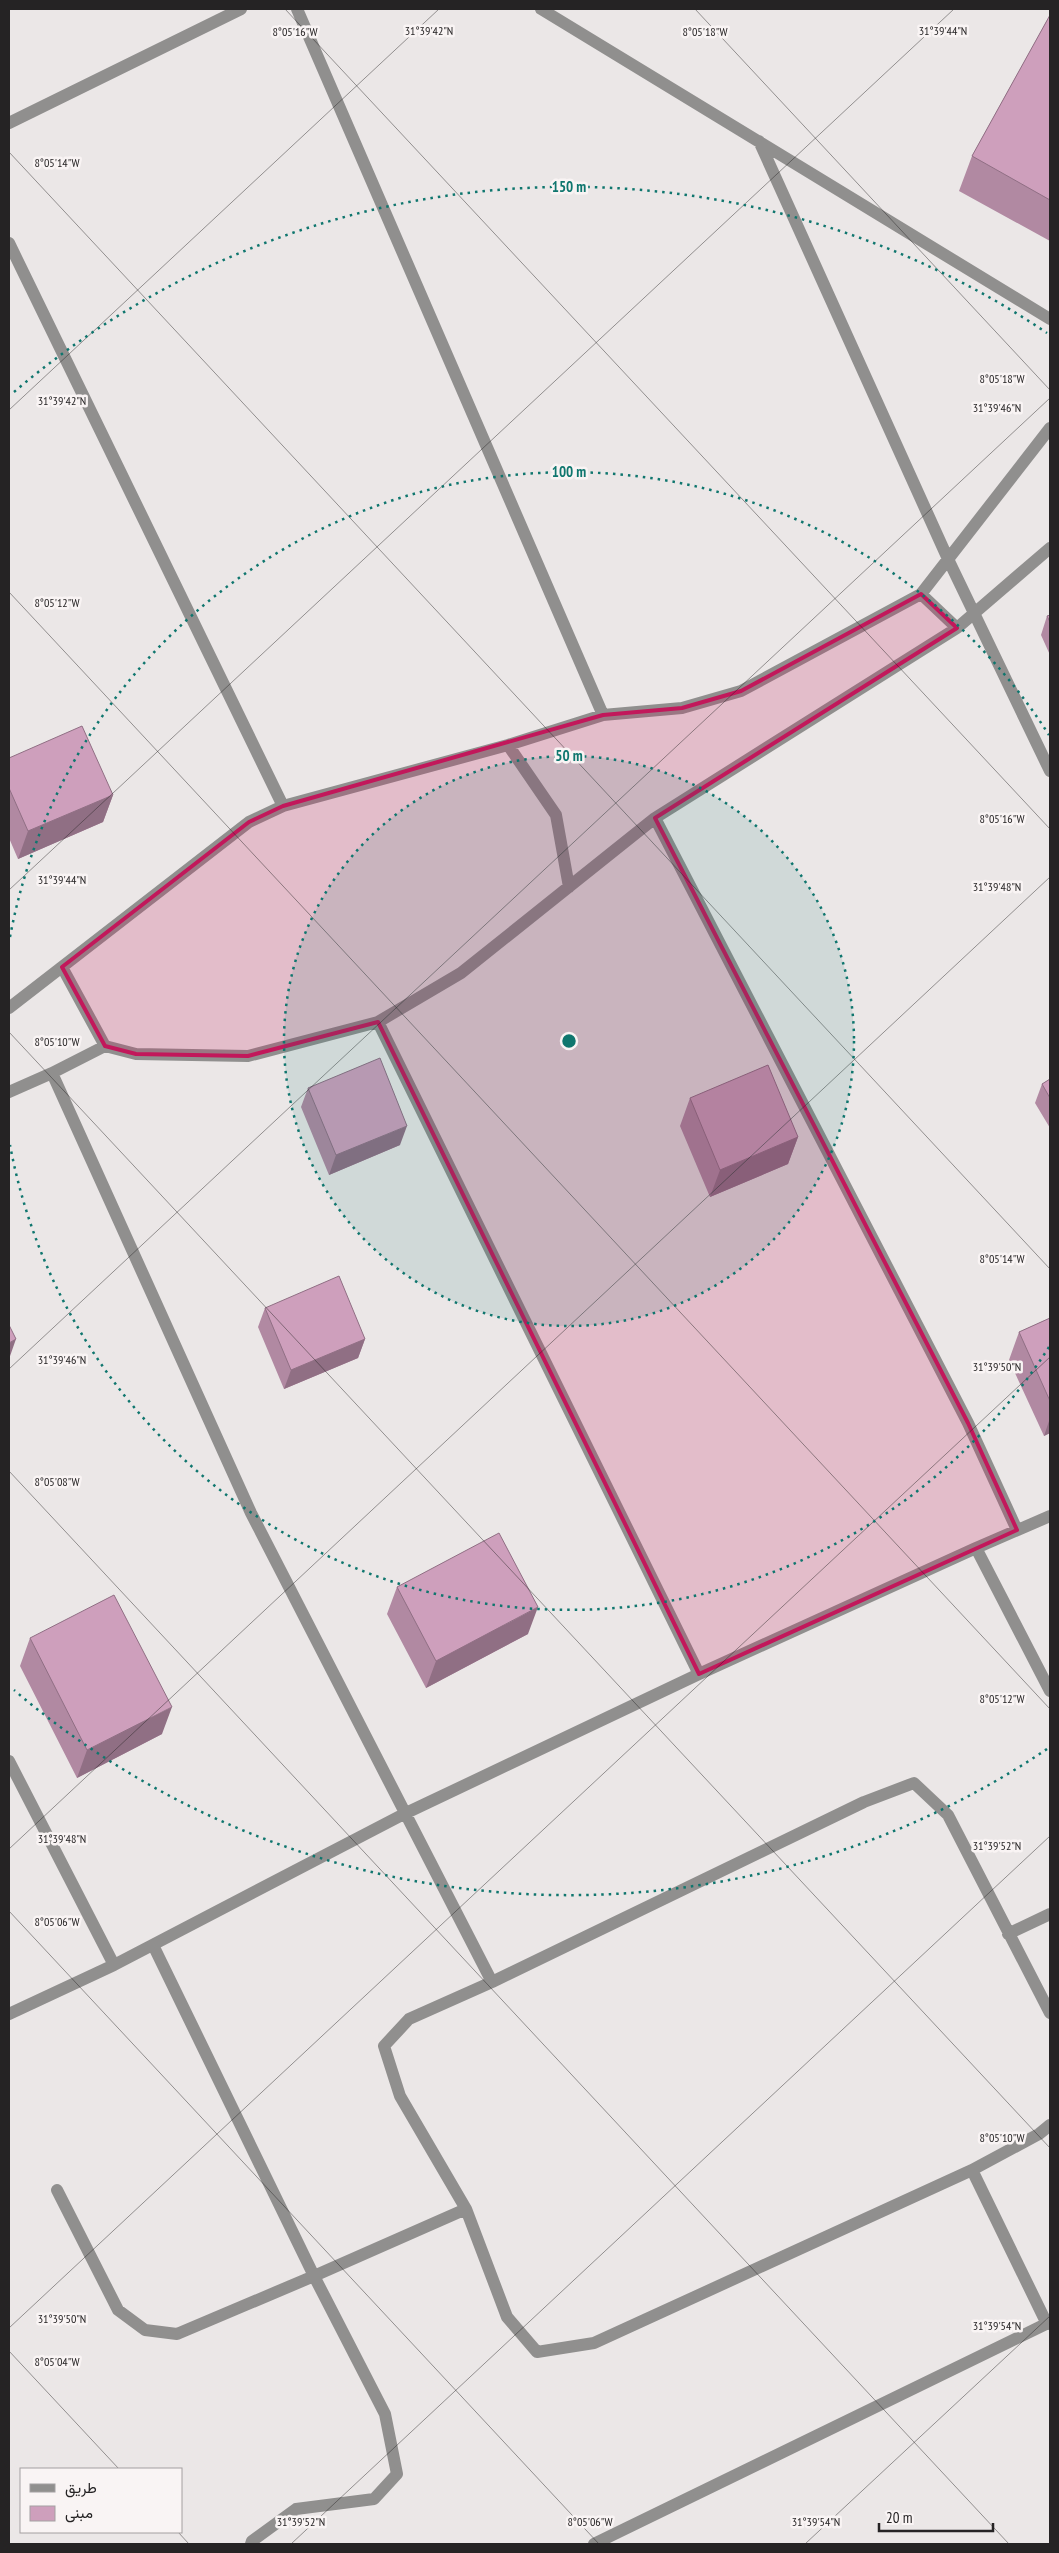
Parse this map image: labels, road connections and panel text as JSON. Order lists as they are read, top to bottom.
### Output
{
  "legend": ["طريق", "مبنى"],
  "scale_bar": "20 m",
  "coordinates": [
    "31°39'42\"N",
    "31°39'44\"N",
    "8°05'16\"W",
    "8°05'18\"W",
    "8°05'14\"W",
    "31°39'46\"N",
    "8°05'12\"W",
    "31°39'48\"N",
    "8°05'10\"W",
    "31°39'50\"N",
    "8°05'08\"W",
    "31°39'52\"N",
    "8°05'06\"W",
    "31°39'54\"N",
    "8°05'04\"W"
  ],
  "rings": ["150 m", "100 m", "50 m"]
}
